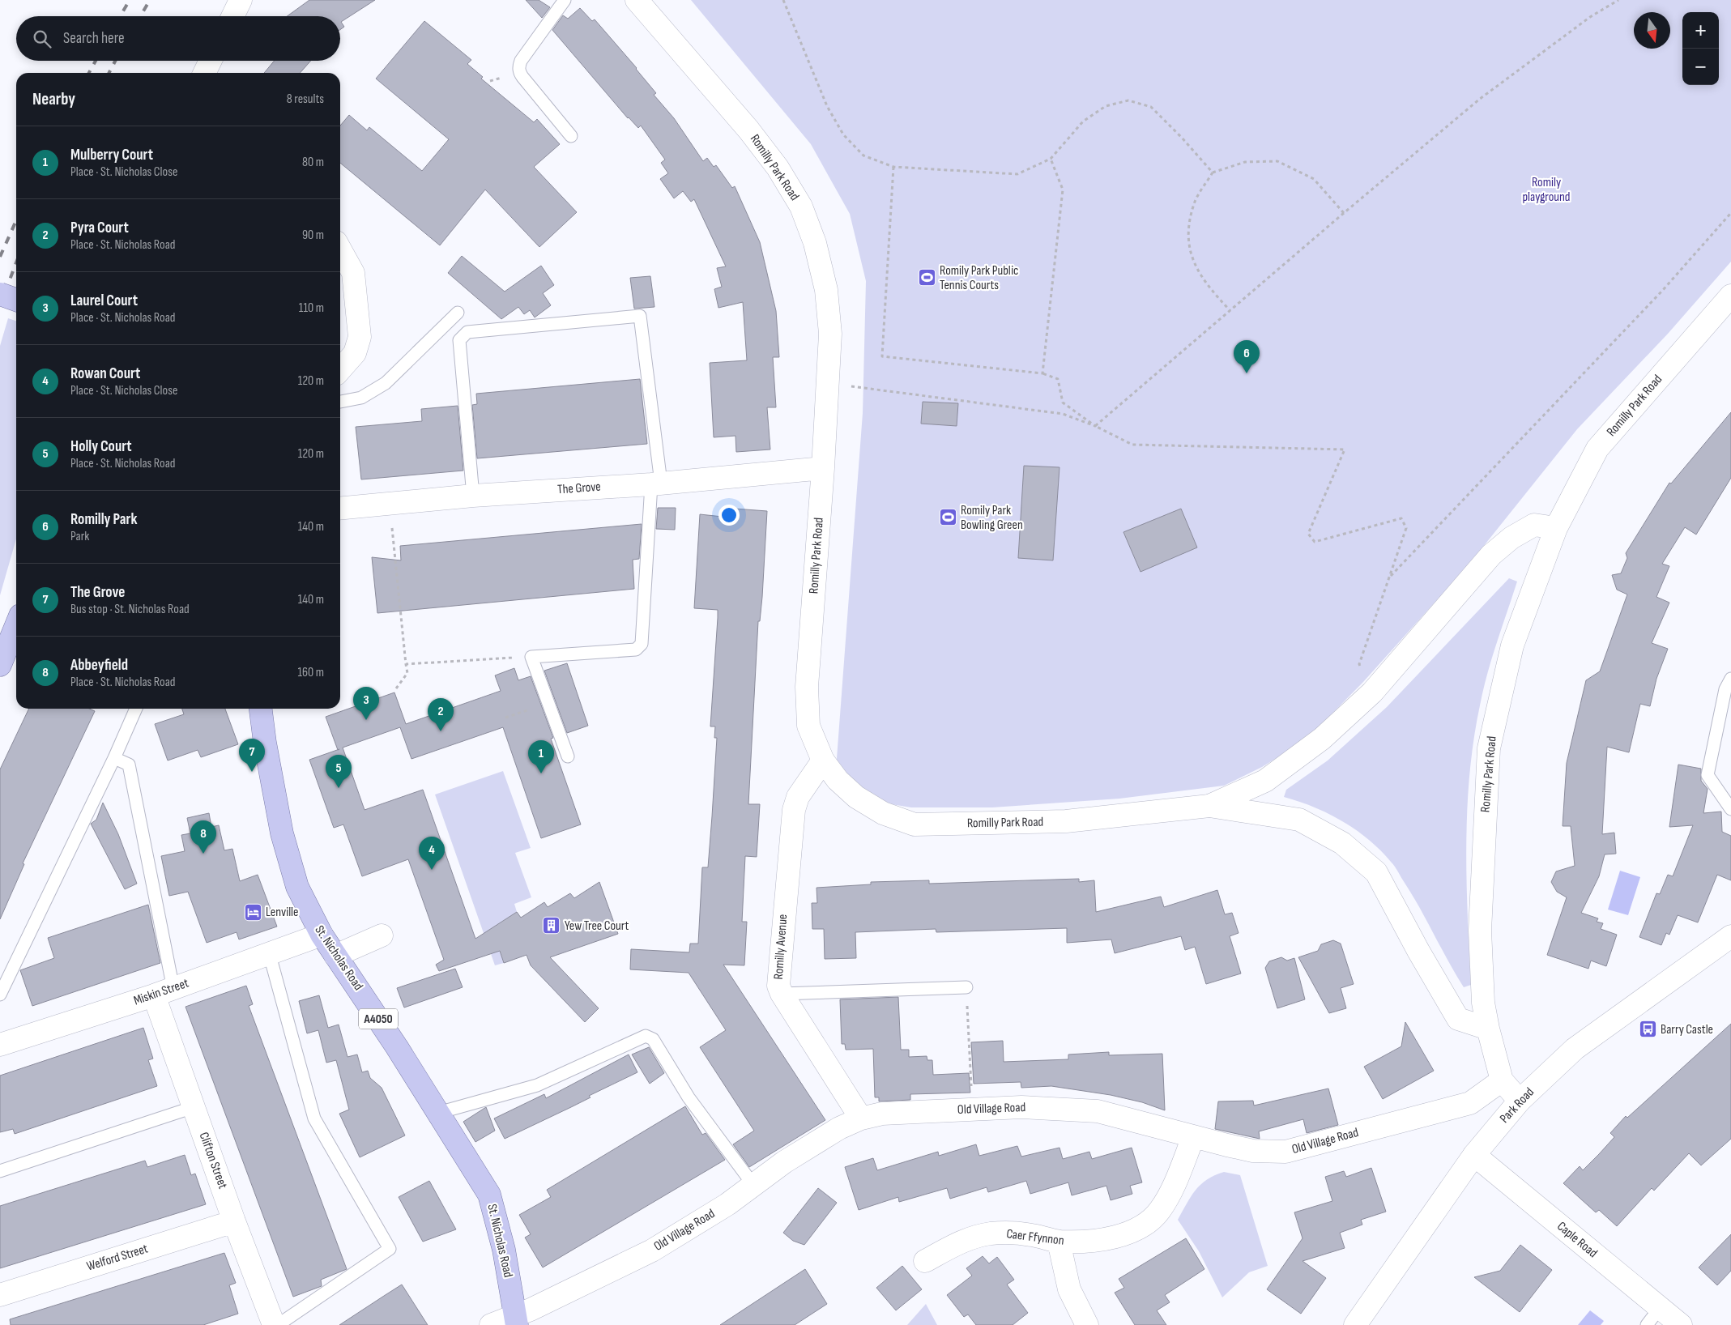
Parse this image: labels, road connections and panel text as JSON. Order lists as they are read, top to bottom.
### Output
{
  "streets": {
    "main road": ["St. Nicholas Road", "A4050"],
    "street": [
      "Romilly Park Road",
      "The Grove",
      "Romilly Avenue",
      "Miskin Street",
      "Park Road",
      "Old Village Road",
      "Clifton Street",
      "Caer Ffynnon",
      "Caple Road",
      "Welford Street"
    ]
  },
  "crossings": [
    ["Romilly Park Road", "The Grove"],
    ["Romilly Park Road", "Romilly Avenue"],
    ["Romilly Park Road", "Park Road"],
    ["Romilly Park Road", "Old Village Road"],
    ["Romilly Avenue", "Old Village Road"],
    ["St. Nicholas Road", "Miskin Street"],
    ["St. Nicholas Road", "Old Village Road"],
    ["Miskin Street", "Clifton Street"],
    ["Park Road", "Caple Road"],
    ["Old Village Road", "Caer Ffynnon"],
    ["Clifton Street", "Welford Street"]
  ],
  "parks": ["Romily playground"],
  "places": {
    "sports": ["Romily Park Public Tennis Courts", "Romily Park Bowling Green"],
    "hotel": ["Lenville"],
    "building": ["Yew Tree Court"],
    "bus stop": ["Barry Castle"]
  },
  "north": "bottom",
  "page": {
    "map_buttons": ["+", "−"],
    "search": "Search here",
    "heading": ["Nearby", "8 results"],
    "list": [
      {
        "mark": "1",
        "name": "Mulberry Court",
        "note": "Place · St. Nicholas Close",
        "value": "80 m"
      },
      {
        "mark": "2",
        "name": "Pyra Court",
        "note": "Place · St. Nicholas Road",
        "value": "90 m"
      },
      {
        "mark": "3",
        "name": "Laurel Court",
        "note": "Place · St. Nicholas Road",
        "value": "110 m"
      },
      {
        "mark": "4",
        "name": "Rowan Court",
        "note": "Place · St. Nicholas Close",
        "value": "120 m"
      },
      {
        "mark": "5",
        "name": "Holly Court",
        "note": "Place · St. Nicholas Road",
        "value": "120 m"
      },
      {
        "mark": "6",
        "name": "Romilly Park",
        "note": "Park",
        "value": "140 m"
      },
      {
        "mark": "7",
        "name": "The Grove",
        "note": "Bus stop · St. Nicholas Road",
        "value": "140 m"
      },
      {
        "mark": "8",
        "name": "Abbeyfield",
        "note": "Place · St. Nicholas Road",
        "value": "160 m"
      }
    ],
    "pins": [
      "6",
      "3",
      "2",
      "7",
      "1",
      "5",
      "8",
      "4"
    ]
  }
}
